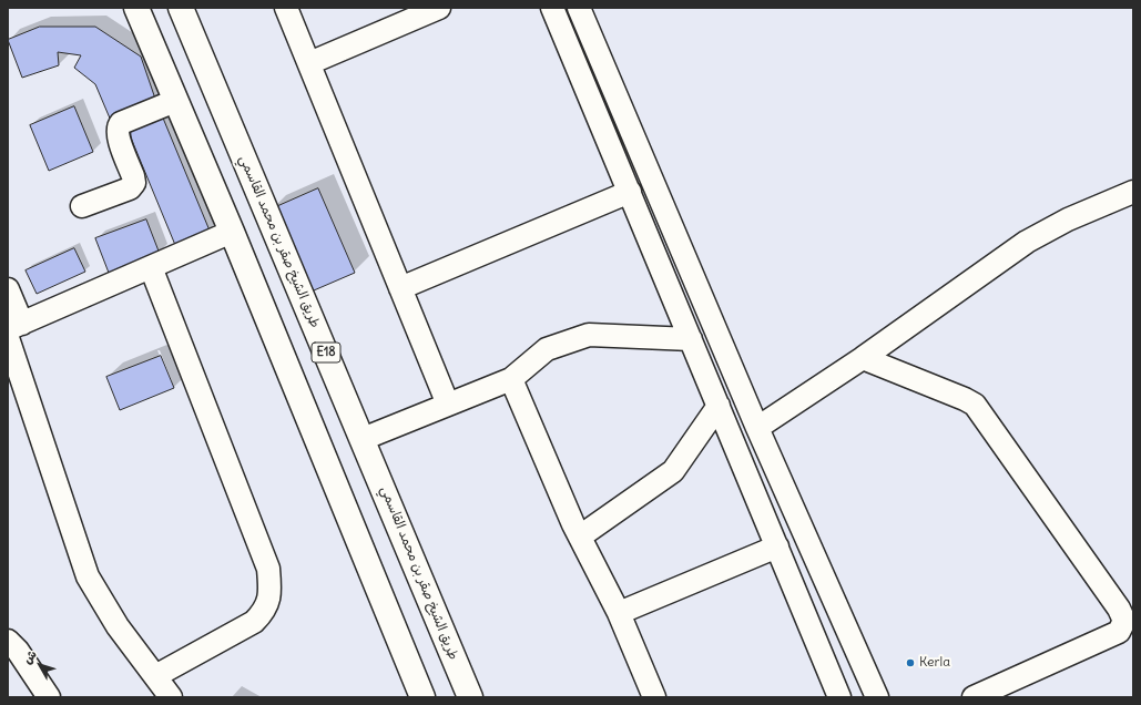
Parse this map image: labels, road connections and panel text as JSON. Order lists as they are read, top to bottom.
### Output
{
  "streets": {
    "highway": ["طريق الشيخ صقر بن محمد القاسمي", "E18"]
  },
  "places": ["Kerla"],
  "north": "top left"
}
